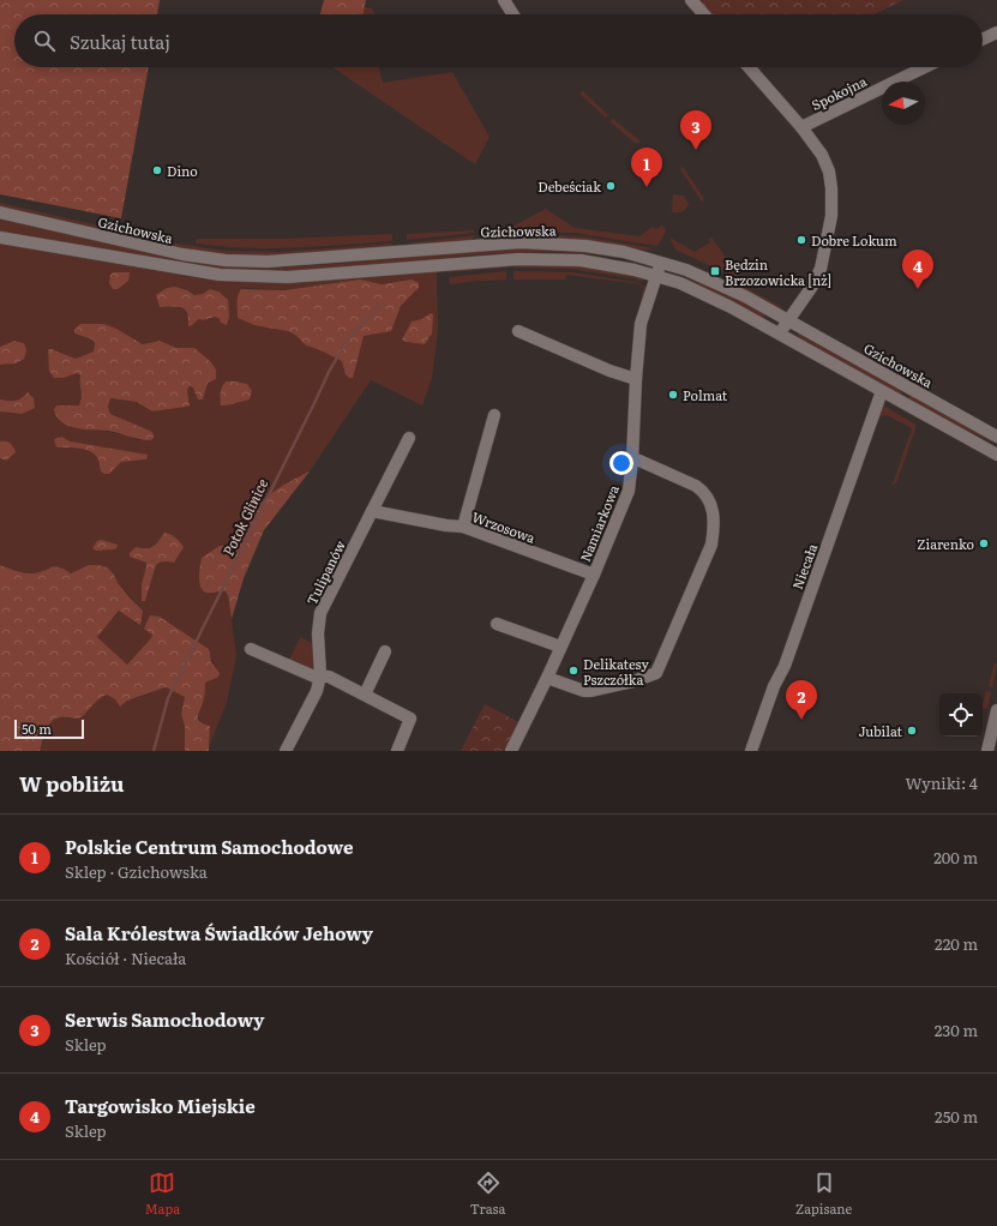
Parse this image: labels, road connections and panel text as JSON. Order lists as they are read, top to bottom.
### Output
{
  "streets": {
    "street": [
      "Spokojna",
      "Gzichowska",
      "Namiarkowa",
      "Wrzosowa",
      "Niecała",
      "Tulipanów"
    ]
  },
  "crossings": [
    ["Gzichowska", "Namiarkowa"],
    ["Namiarkowa", "Wrzosowa"],
    ["Wrzosowa", "Tulipanów"]
  ],
  "water": ["Potok Glinice"],
  "places": {
    "other": [
      "Dino",
      "Debeściak",
      "Dobre Lokum",
      "Polmat",
      "Ziarenko",
      "Delikatesy Pszczółka",
      "Jubilat"
    ],
    "transit": ["Będzin Brzozowicka [nż]"]
  },
  "scale_bar": "50 m",
  "north": "left",
  "page": {
    "search": "Szukaj tutaj",
    "pins": [
      "3",
      "1",
      "4",
      "2"
    ],
    "scale": "50 m",
    "heading": ["W pobliżu", "Wyniki: 4"],
    "list": [
      {
        "mark": "1",
        "name": "Polskie Centrum Samochodowe",
        "note": "Sklep · Gzichowska",
        "value": "200 m"
      },
      {
        "mark": "2",
        "name": "Sala Królestwa Świadków Jehowy",
        "note": "Kościół · Niecała",
        "value": "220 m"
      },
      {
        "mark": "3",
        "name": "Serwis Samochodowy",
        "note": "Sklep",
        "value": "230 m"
      },
      {
        "mark": "4",
        "name": "Targowisko Miejskie",
        "note": "Sklep",
        "value": "250 m"
      }
    ],
    "nav": ["Mapa", "Trasa", "Zapisane"]
  }
}
